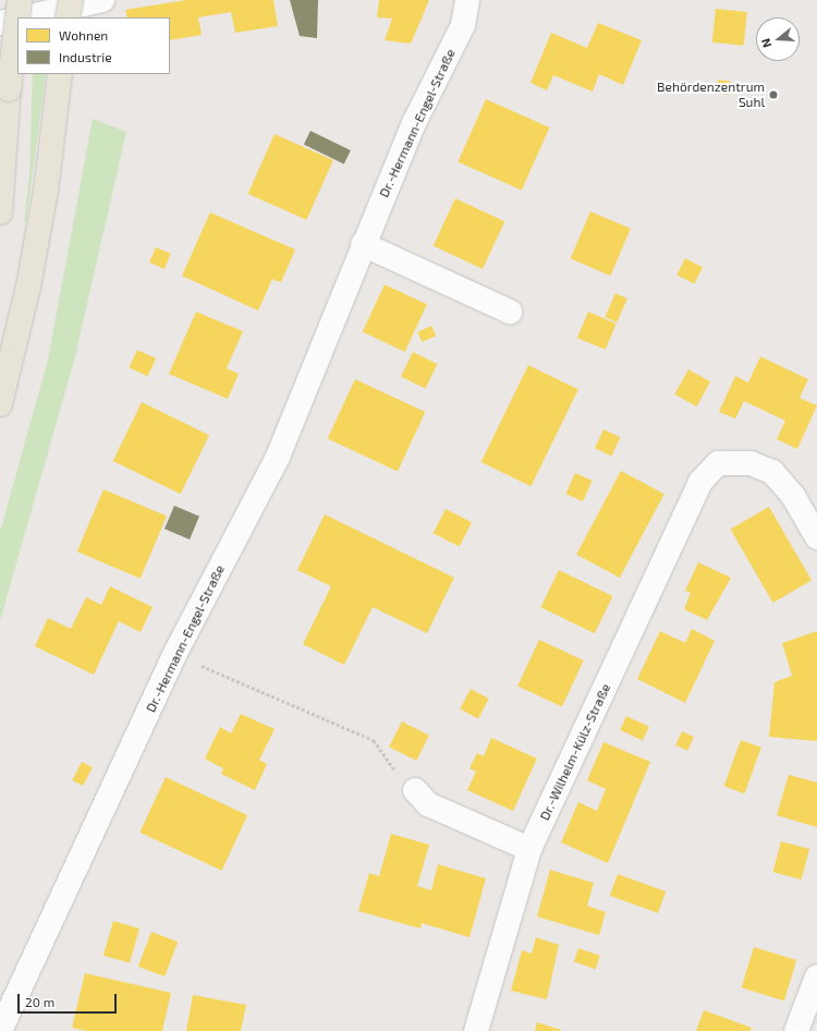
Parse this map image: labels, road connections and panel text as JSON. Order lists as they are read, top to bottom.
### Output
{
  "streets": {
    "street": ["Dr.-Hermann-Engel-Straße", "Dr.-Wilhelm-Külz-Straße"]
  },
  "places": ["Behördenzentrum Suhl"],
  "legend": ["Wohnen", "Industrie"],
  "scale_bar": "20 m",
  "north": "left"
}
